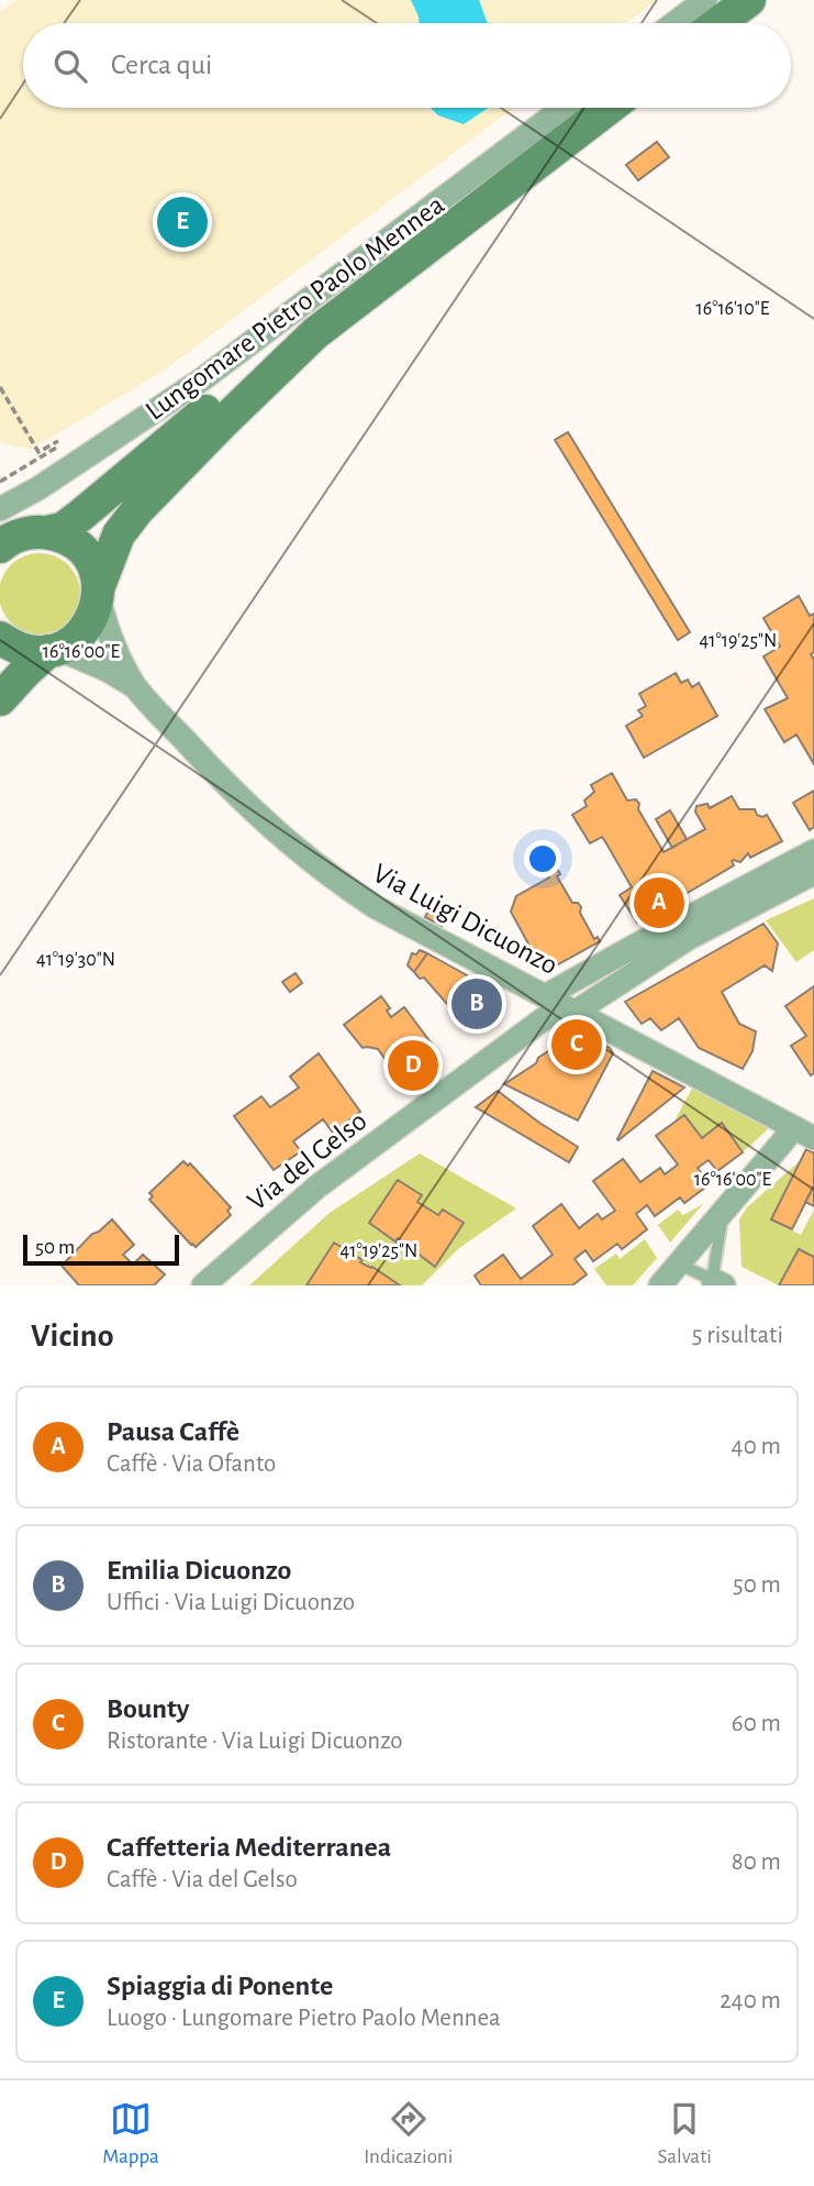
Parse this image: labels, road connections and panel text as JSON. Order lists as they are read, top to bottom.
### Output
{
  "streets": {
    "main road": ["Lungomare Pietro Paolo Mennea"],
    "street": ["Via Luigi Dicuonzo", "Via del Gelso"]
  },
  "crossings": [
    ["Lungomare Pietro Paolo Mennea", "Via Luigi Dicuonzo"],
    ["Via Luigi Dicuonzo", "Via del Gelso"]
  ],
  "scale_bar": "50 m",
  "page": {
    "search": "Cerca qui",
    "pins": [
      "E",
      "A",
      "B",
      "C",
      "D"
    ],
    "scale": "50 m",
    "heading": ["Vicino", "5 risultati"],
    "list": [
      {
        "mark": "A",
        "name": "Pausa Caffè",
        "note": "Caffè · Via Ofanto",
        "value": "40 m"
      },
      {
        "mark": "B",
        "name": "Emilia Dicuonzo",
        "note": "Uffici · Via Luigi Dicuonzo",
        "value": "50 m"
      },
      {
        "mark": "C",
        "name": "Bounty",
        "note": "Ristorante · Via Luigi Dicuonzo",
        "value": "60 m"
      },
      {
        "mark": "D",
        "name": "Caffetteria Mediterranea",
        "note": "Caffè · Via del Gelso",
        "value": "80 m"
      },
      {
        "mark": "E",
        "name": "Spiaggia di Ponente",
        "note": "Luogo · Lungomare Pietro Paolo Mennea",
        "value": "240 m"
      }
    ],
    "nav": ["Mappa", "Indicazioni", "Salvati"]
  },
  "coordinates": [
    "16°16'10\"E",
    "41°19'25\"N",
    "16°16'00\"E",
    "41°19'30\"N"
  ]
}
